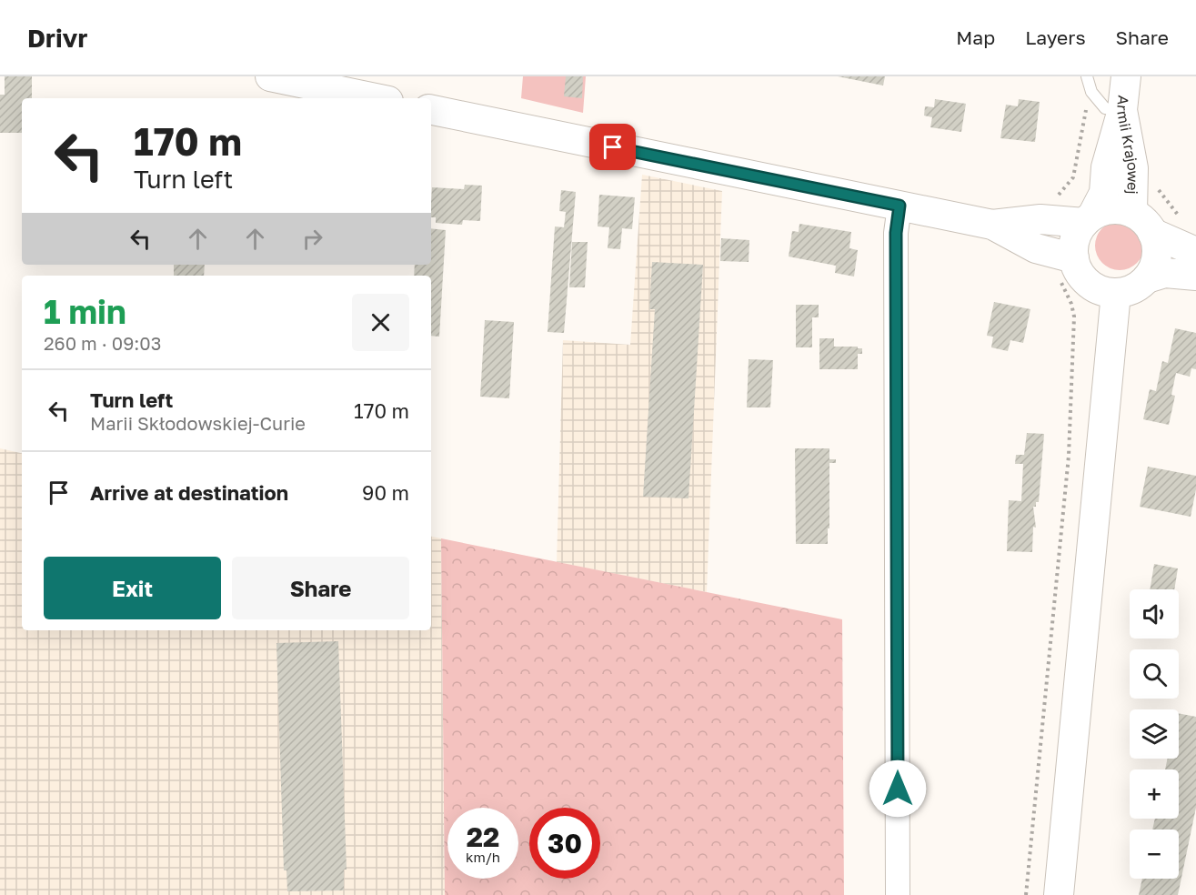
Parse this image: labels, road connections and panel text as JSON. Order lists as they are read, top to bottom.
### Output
{
  "streets": {
    "street": ["Armii Krajowej"]
  },
  "page": {
    "header": "Drivr",
    "nav": ["Map", "Layers", "Share"],
    "turn": ["170 m", "Turn left"],
    "heading": ["1 min", "260 m · 09:03"],
    "list": [
      {
        "name": "Turn left",
        "note": "Marii Skłodowskiej-Curie",
        "value": "170 m"
      },
      {
        "name": "Arrive at destination",
        "value": "90 m"
      }
    ],
    "buttons": ["Exit", "Share"],
    "map_buttons": ["+", "−"],
    "speed": "22 km/h",
    "limit": "30"
  }
}
